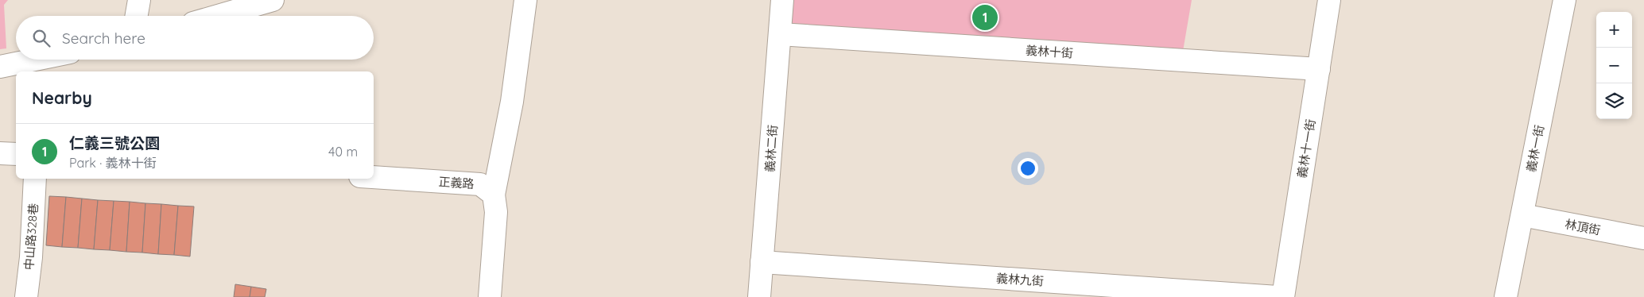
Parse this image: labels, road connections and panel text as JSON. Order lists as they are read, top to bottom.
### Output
{
  "streets": {
    "street": [
      "義林十街",
      "義林二街",
      "義林十一街",
      "義林一街",
      "正義路",
      "林頂街",
      "中山路328巷",
      "義林九街"
    ]
  },
  "crossings": [
    ["義林十街", "義林二街"],
    ["義林十街", "義林十一街"],
    ["義林二街", "義林九街"],
    ["義林一街", "林頂街"]
  ],
  "page": {
    "pins": "1",
    "map_buttons": ["+", "−"],
    "search": "Search here",
    "heading": "Nearby",
    "list": [
      {
        "mark": "1",
        "name": "仁義三號公園",
        "note": "Park · 義林十街",
        "value": "40 m"
      }
    ]
  }
}
